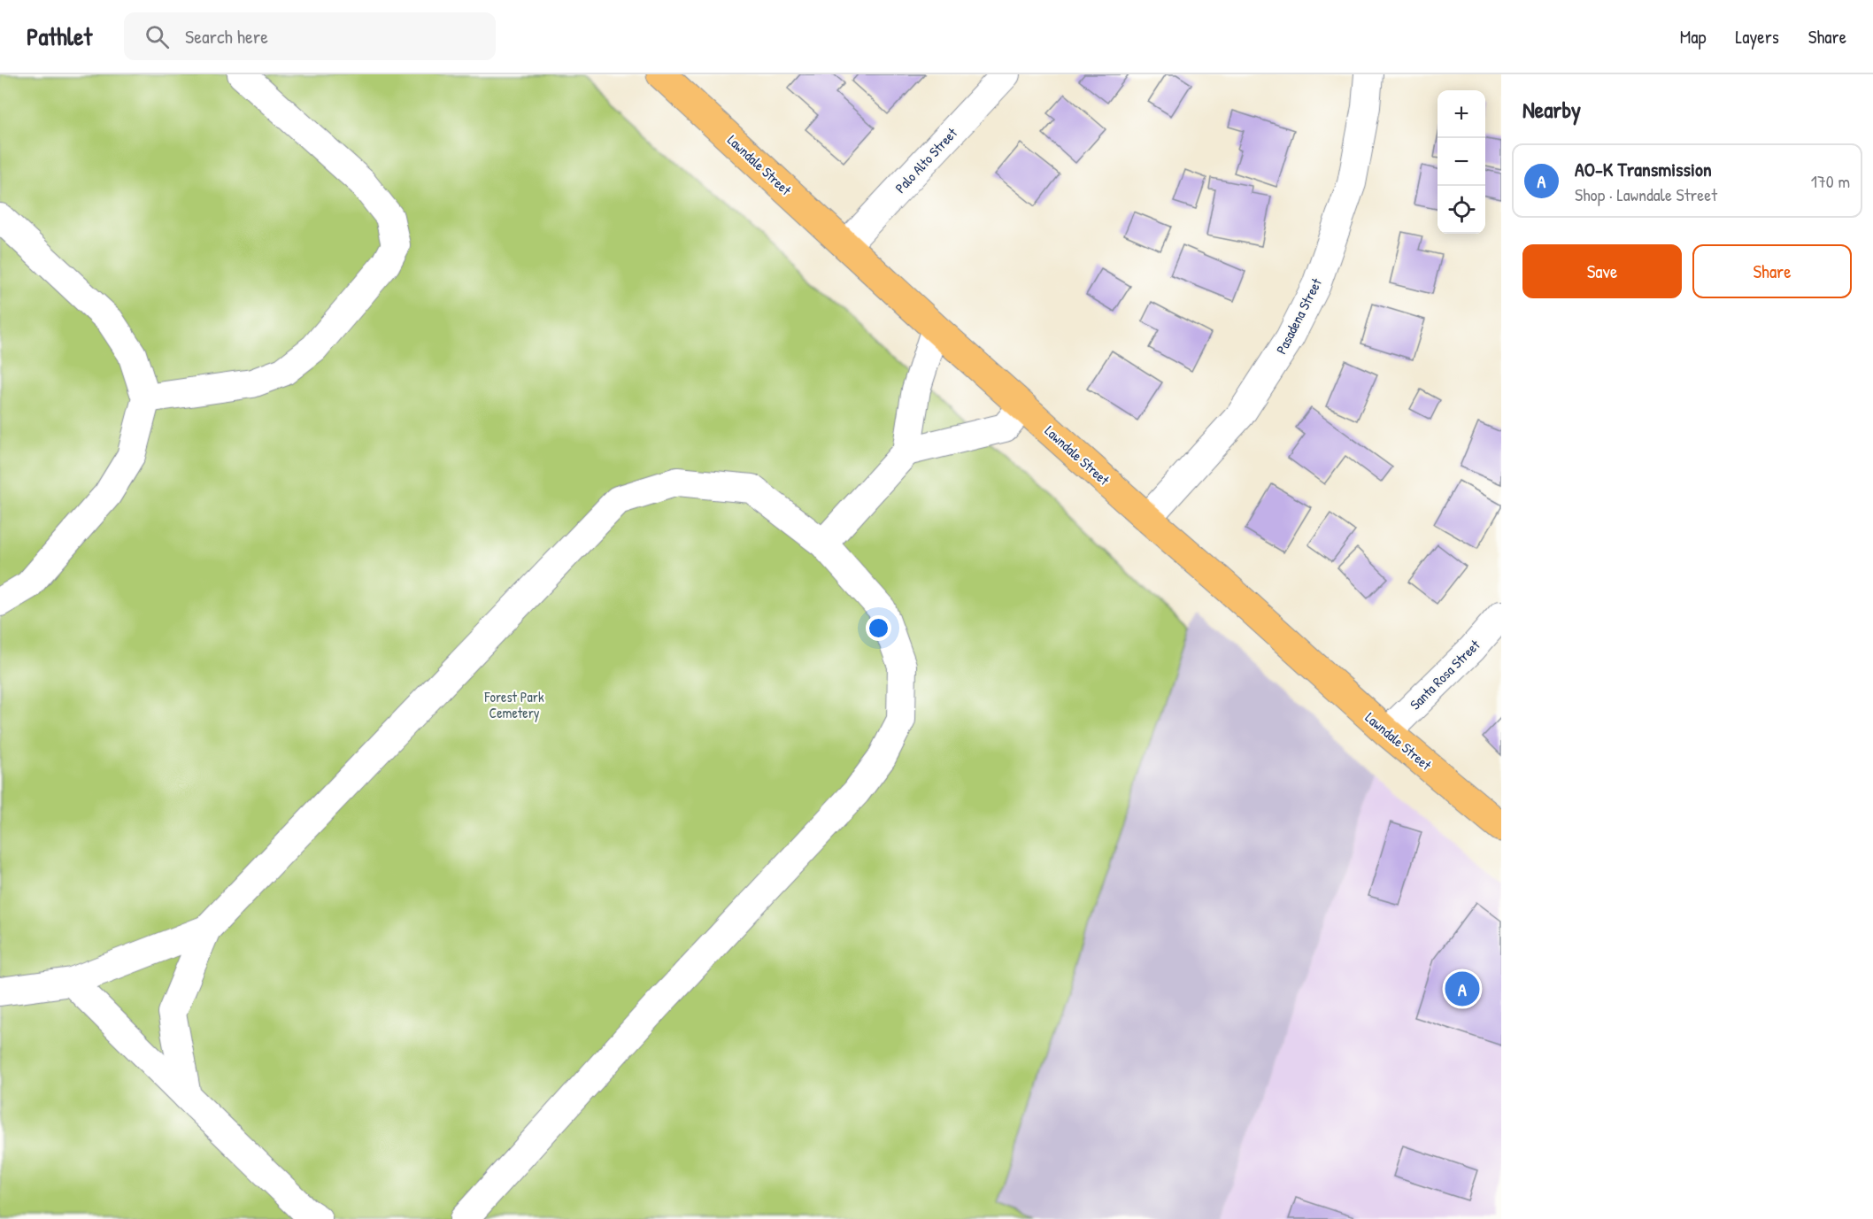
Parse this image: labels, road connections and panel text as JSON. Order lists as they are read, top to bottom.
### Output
{
  "streets": {
    "main road": ["Lawndale Street"],
    "street": ["Palo Alto Street", "Pasadena Street", "Santa Rosa Street"]
  },
  "crossings": [
    ["Palo Alto Street", "Lawndale Street"],
    ["Lawndale Street", "Pasadena Street"],
    ["Lawndale Street", "Santa Rosa Street"]
  ],
  "parks": ["Forest Park Cemetery"],
  "page": {
    "header": "Pathlet",
    "search": "Search here",
    "nav": ["Map", "Layers", "Share"],
    "heading": "Nearby",
    "map_buttons": ["+", "−"],
    "list": [
      {
        "mark": "A",
        "name": "AO-K Transmission",
        "note": "Shop · Lawndale Street",
        "value": "170 m"
      }
    ],
    "buttons": ["Save", "Share"],
    "pins": "A"
  }
}
